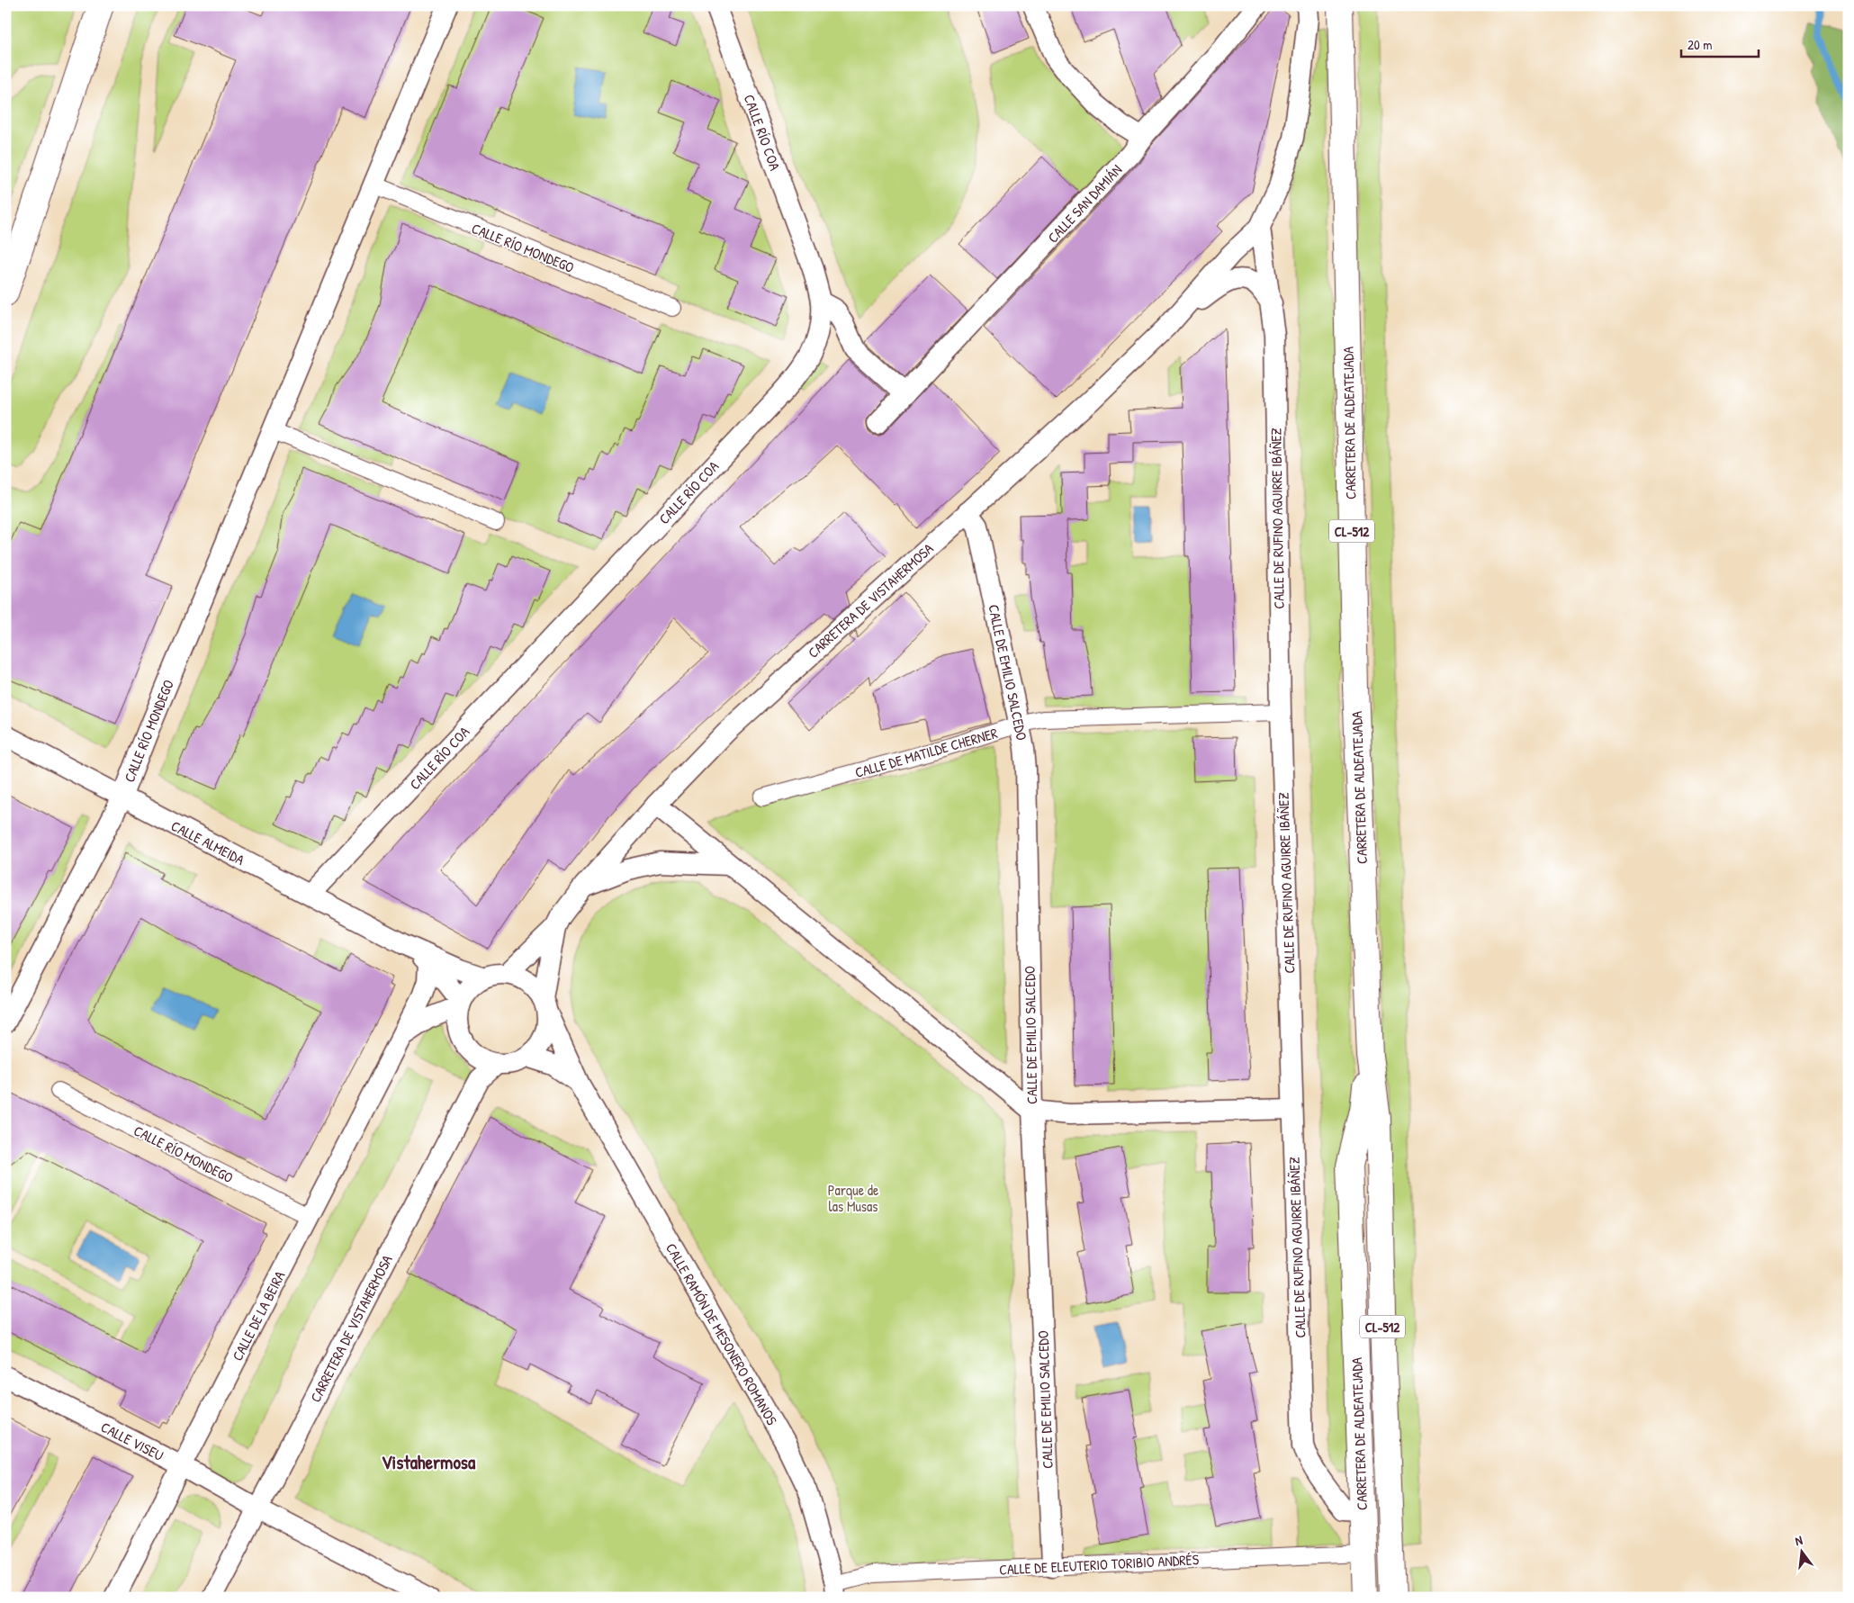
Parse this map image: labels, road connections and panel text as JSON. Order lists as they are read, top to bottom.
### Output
{
  "streets": {
    "main road": ["CARRETERA DE ALDEATEJADA", "CL-512"],
    "street": [
      "CALLE RÍO COA",
      "CALLE SAN DAMIÁN",
      "CALLE RÍO MONDEGO",
      "CALLE DE RUFINO AGUIRRE IBÁÑEZ",
      "CARRETERA DE VISTAHERMOSA",
      "CALLE DE EMILIO SALCEDO",
      "CALLE DE MATILDE CHERNER",
      "CALLE ALMEIDA",
      "CALLE DE LA BEIRA",
      "CALLE RAMÓN DE MESONERO ROMANOS",
      "CALLE VISEU",
      "CALLE DE ELEUTERIO TORIBIO ANDRÉS"
    ]
  },
  "crossings": [
    ["CALLE RÍO COA", "CALLE ALMEIDA"],
    ["CALLE RÍO MONDEGO", "CALLE ALMEIDA"],
    ["CALLE RÍO MONDEGO", "CALLE DE LA BEIRA"],
    ["CARRETERA DE ALDEATEJADA", "CALLE DE RUFINO AGUIRRE IBÁÑEZ"],
    ["CARRETERA DE ALDEATEJADA", "CALLE DE ELEUTERIO TORIBIO ANDRÉS"],
    ["CALLE DE RUFINO AGUIRRE IBÁÑEZ", "CARRETERA DE VISTAHERMOSA"],
    ["CALLE DE RUFINO AGUIRRE IBÁÑEZ", "CALLE DE MATILDE CHERNER"],
    ["CARRETERA DE VISTAHERMOSA", "CALLE DE EMILIO SALCEDO"],
    ["CARRETERA DE VISTAHERMOSA", "CALLE ALMEIDA"],
    ["CARRETERA DE VISTAHERMOSA", "CALLE DE LA BEIRA"],
    ["CARRETERA DE VISTAHERMOSA", "CALLE RAMÓN DE MESONERO ROMANOS"],
    ["CARRETERA DE VISTAHERMOSA", "CALLE VISEU"],
    ["CALLE DE EMILIO SALCEDO", "CALLE DE MATILDE CHERNER"],
    ["CALLE DE EMILIO SALCEDO", "CALLE DE ELEUTERIO TORIBIO ANDRÉS"],
    ["CALLE ALMEIDA", "CALLE DE LA BEIRA"],
    ["CALLE ALMEIDA", "CALLE RAMÓN DE MESONERO ROMANOS"],
    ["CALLE DE LA BEIRA", "CALLE RAMÓN DE MESONERO ROMANOS"],
    ["CALLE DE LA BEIRA", "CALLE VISEU"],
    ["CALLE RAMÓN DE MESONERO ROMANOS", "CALLE DE ELEUTERIO TORIBIO ANDRÉS"]
  ],
  "districts": ["Vistahermosa"],
  "parks": ["Parque de las Musas"],
  "scale_bar": "20 m",
  "north": "top"
}
